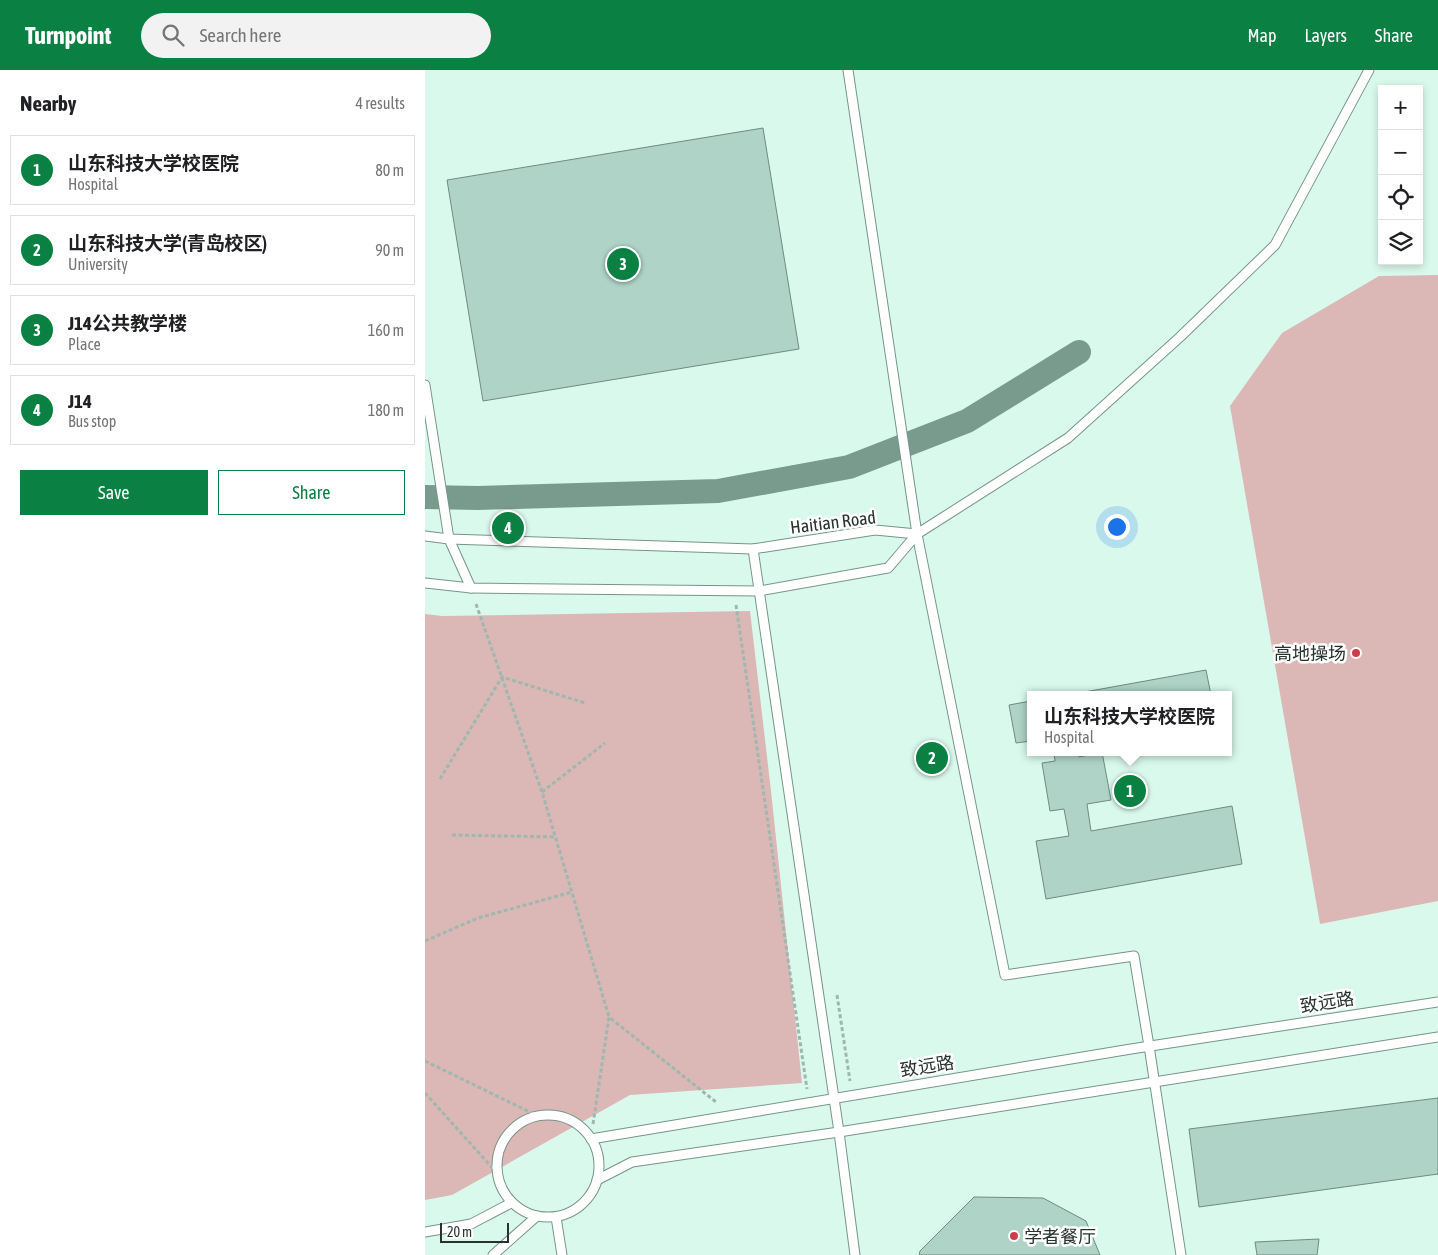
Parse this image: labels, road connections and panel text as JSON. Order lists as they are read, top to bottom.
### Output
{
  "streets": {
    "lane": ["Haitian Road", "致远路"]
  },
  "places": ["高地操场", "学者餐厅"],
  "scale_bar": "20 m",
  "page": {
    "header": "Turnpoint",
    "search": "Search here",
    "nav": ["Map", "Layers", "Share"],
    "heading": ["Nearby", "4 results"],
    "map_buttons": ["+", "−"],
    "list": [
      {
        "mark": "1",
        "name": "山东科技大学校医院",
        "note": "Hospital",
        "value": "80 m"
      },
      {
        "mark": "2",
        "name": "山东科技大学(青岛校区)",
        "note": "University",
        "value": "90 m"
      },
      {
        "mark": "3",
        "name": "J14公共教学楼",
        "note": "Place",
        "value": "160 m"
      },
      {
        "mark": "4",
        "name": "J14",
        "note": "Bus stop",
        "value": "180 m"
      }
    ],
    "pins": [
      "3",
      "4",
      "2",
      "1"
    ],
    "buttons": ["Save", "Share"],
    "popup": ["山东科技大学校医院", "Hospital"],
    "scale": "20 m"
  }
}
